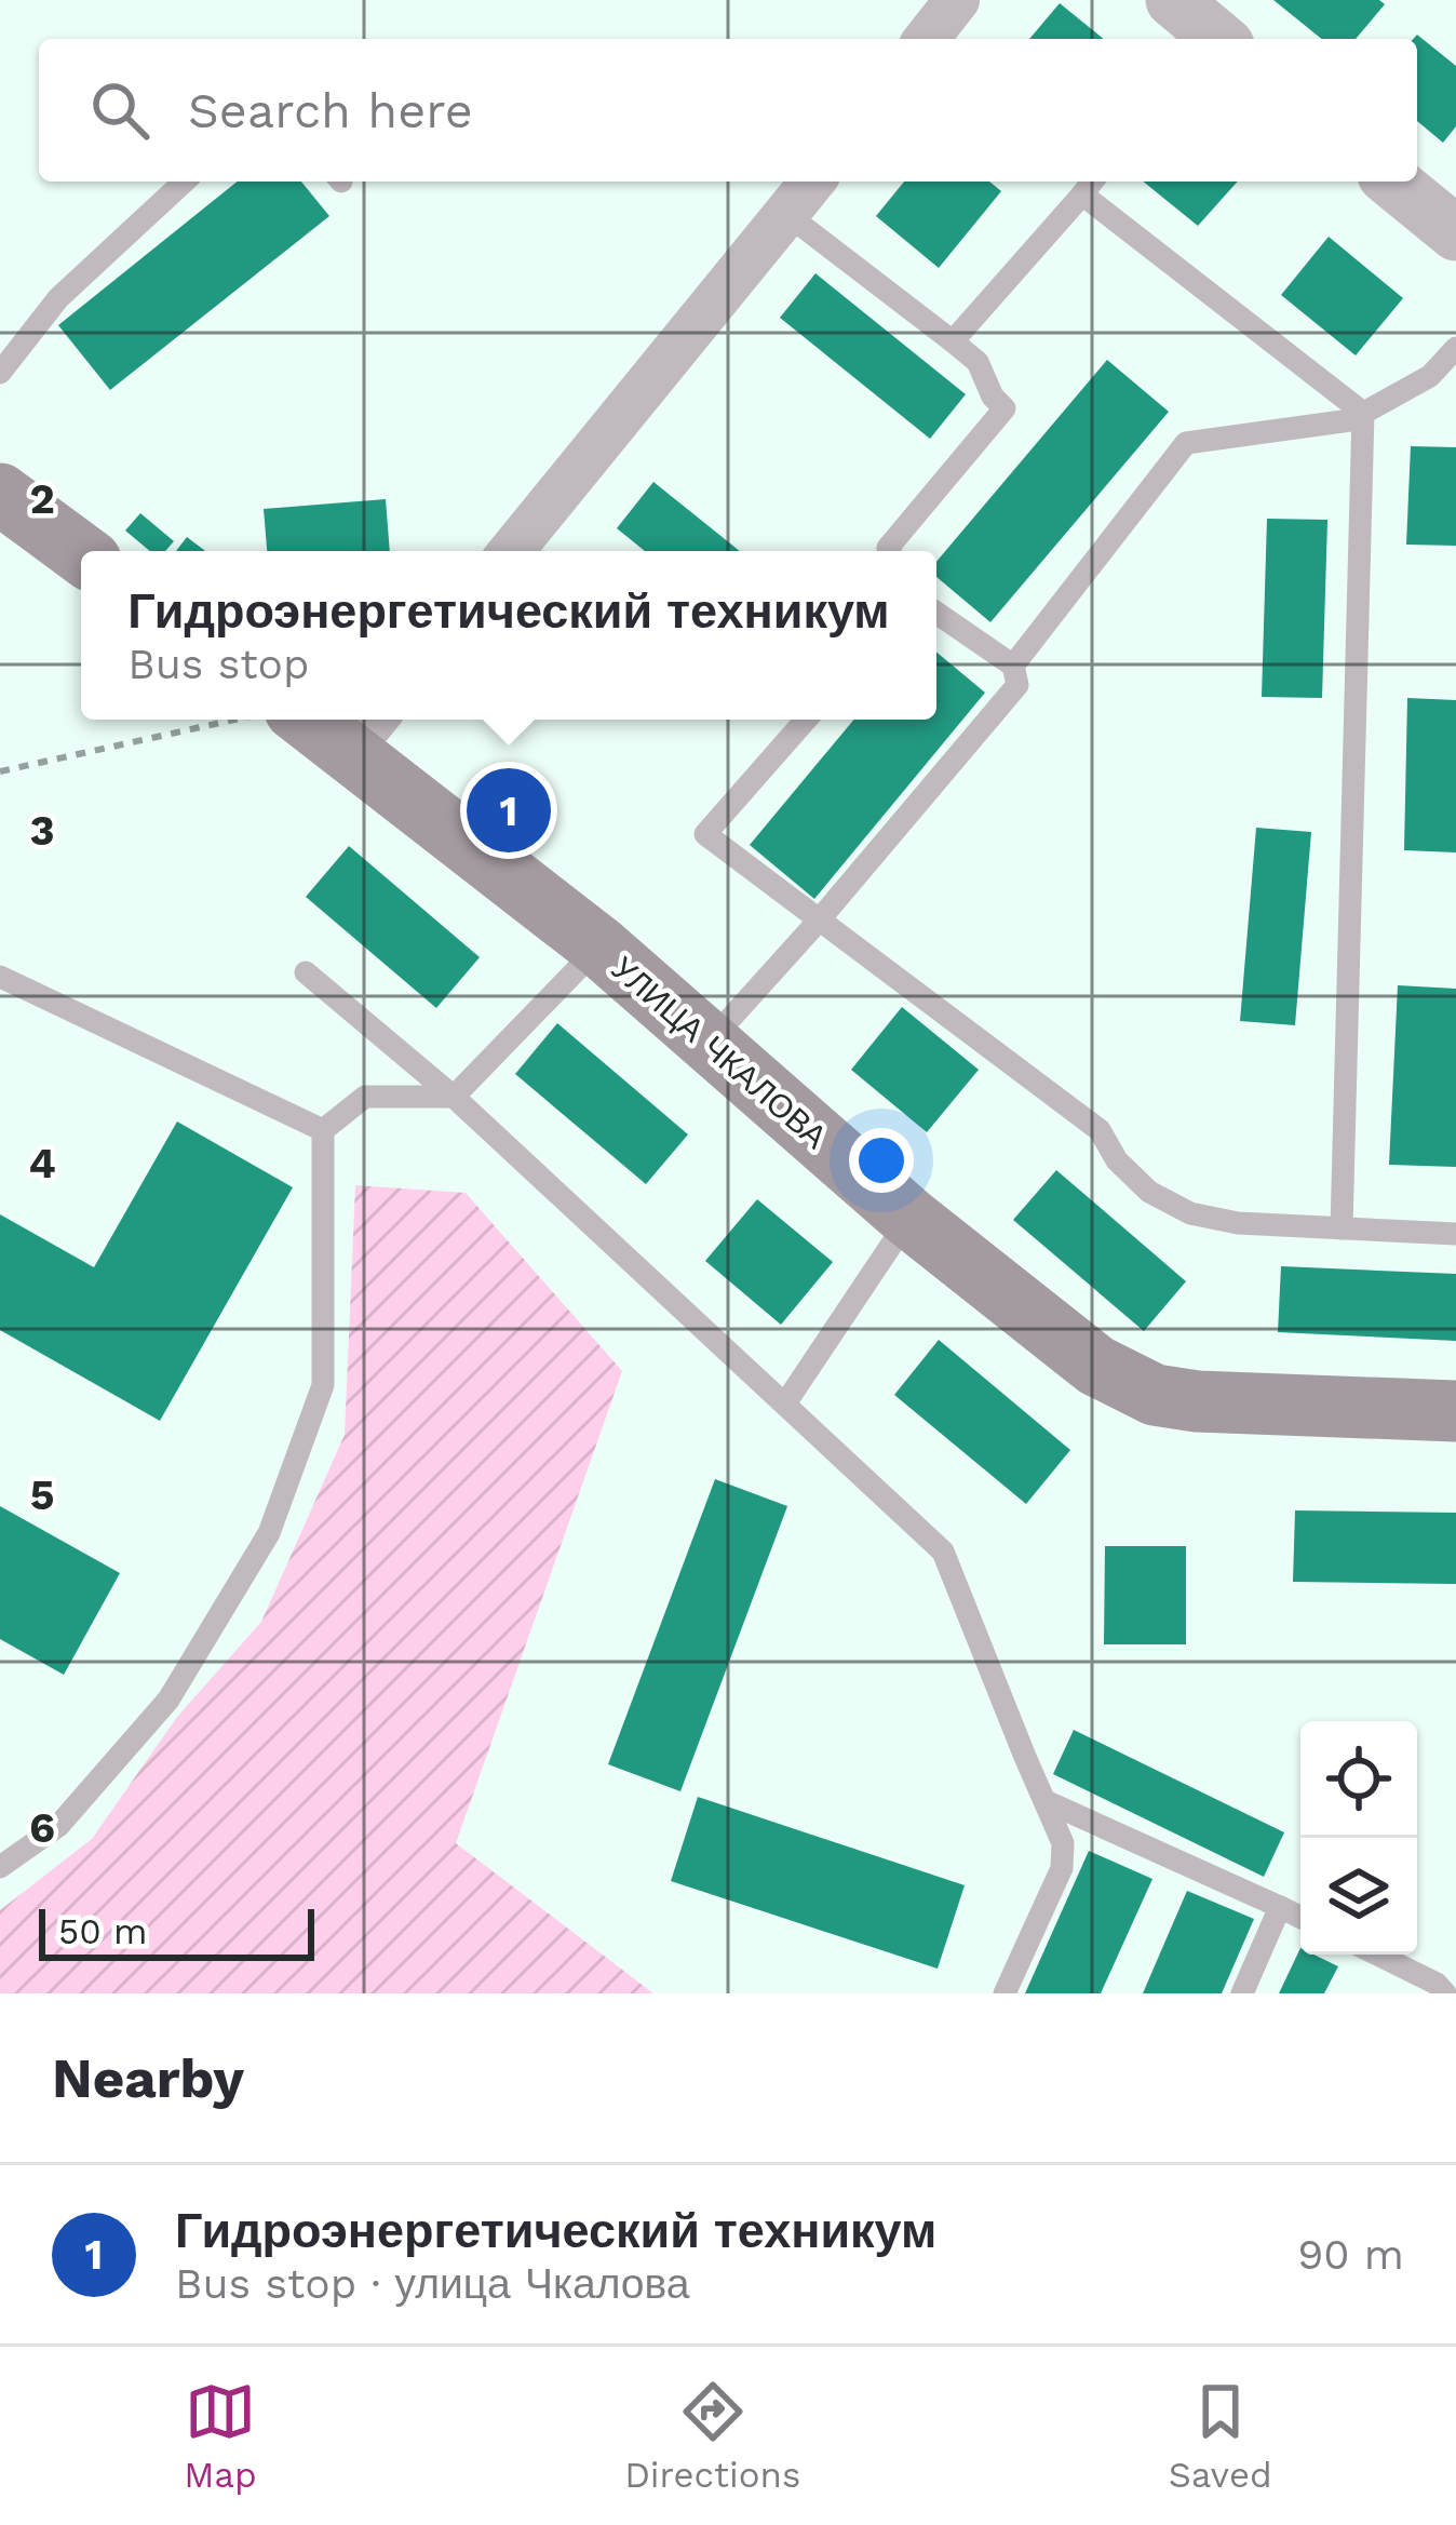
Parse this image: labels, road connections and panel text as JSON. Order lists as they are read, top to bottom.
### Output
{
  "streets": {
    "main road": ["УЛИЦА ЧКАЛОВА"]
  },
  "scale_bar": "50 m",
  "page": {
    "search": "Search here",
    "popup": ["Гидроэнергетический техникум", "Bus stop"],
    "pins": "1",
    "scale": "50 m",
    "heading": "Nearby",
    "list": [
      {
        "mark": "1",
        "name": "Гидроэнергетический техникум",
        "note": "Bus stop · улица Чкалова",
        "value": "90 m"
      }
    ],
    "nav": ["Map", "Directions", "Saved"]
  },
  "grid": {
    "rows": [
      "2",
      "3",
      "4",
      "5",
      "6"
    ]
  }
}
